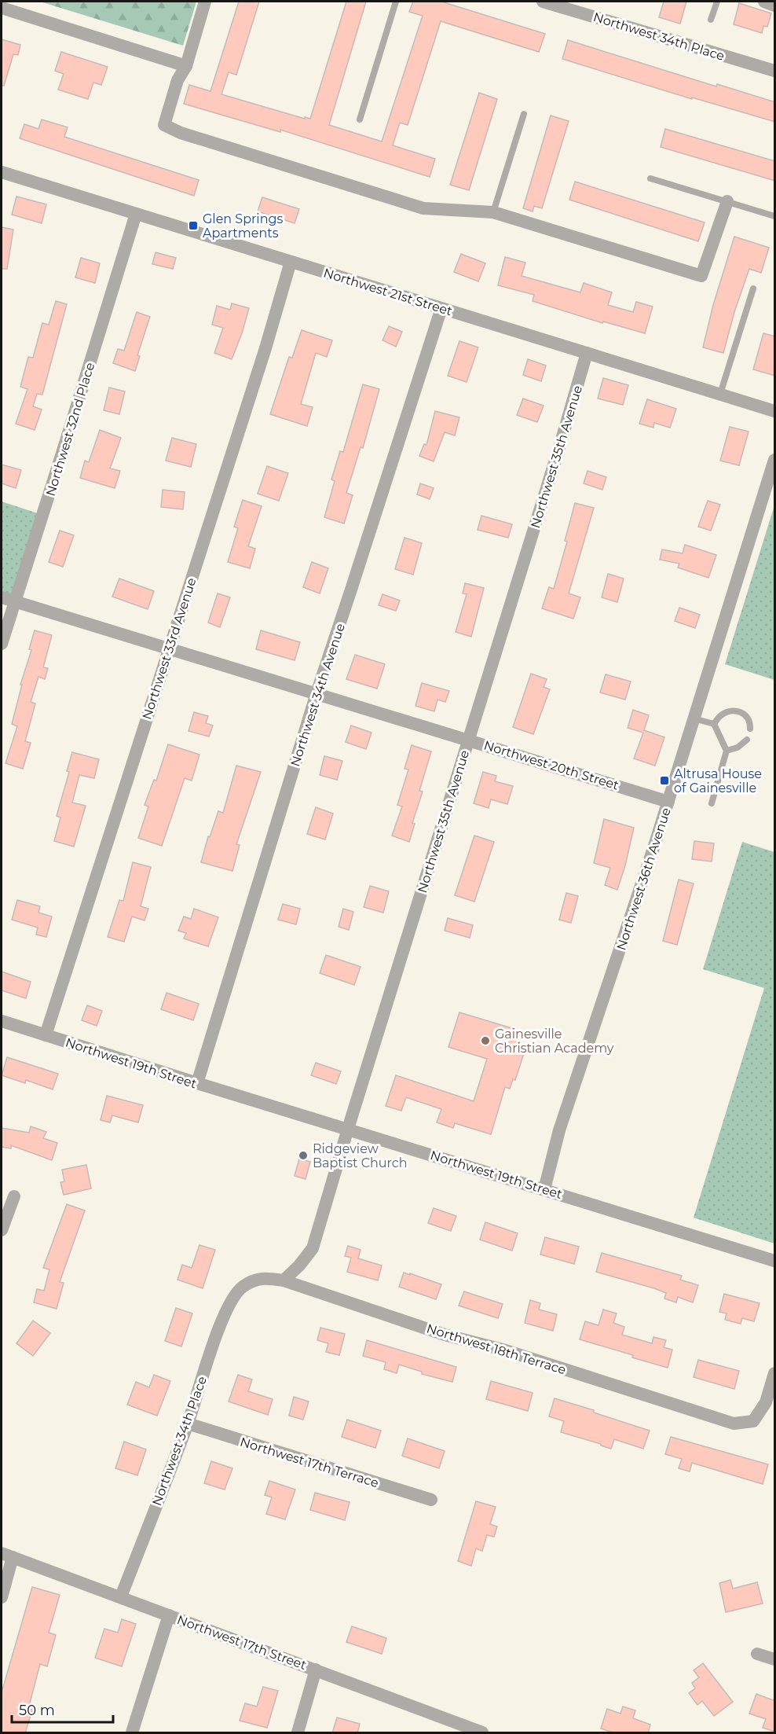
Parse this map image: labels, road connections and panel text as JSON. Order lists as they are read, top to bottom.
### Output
{
  "streets": {
    "street": [
      "Northwest 34th Place",
      "Northwest 21st Street",
      "Northwest 32nd Place",
      "Northwest 35th Avenue",
      "Northwest 33rd Avenue",
      "Northwest 34th Avenue",
      "Northwest 20th Street",
      "Northwest 36th Avenue",
      "Northwest 19th Street",
      "Northwest 18th Terrace",
      "Northwest 17th Terrace",
      "Northwest 17th Street"
    ]
  },
  "crossings": [
    ["Northwest 34th Place", "Northwest 18th Terrace"],
    ["Northwest 34th Place", "Northwest 17th Terrace"],
    ["Northwest 34th Place", "Northwest 17th Street"],
    ["Northwest 21st Street", "Northwest 32nd Place"],
    ["Northwest 21st Street", "Northwest 35th Avenue"],
    ["Northwest 21st Street", "Northwest 33rd Avenue"],
    ["Northwest 21st Street", "Northwest 34th Avenue"],
    ["Northwest 32nd Place", "Northwest 20th Street"],
    ["Northwest 35th Avenue", "Northwest 20th Street"],
    ["Northwest 35th Avenue", "Northwest 19th Street"],
    ["Northwest 35th Avenue", "Northwest 18th Terrace"],
    ["Northwest 33rd Avenue", "Northwest 20th Street"],
    ["Northwest 33rd Avenue", "Northwest 19th Street"],
    ["Northwest 34th Avenue", "Northwest 20th Street"],
    ["Northwest 34th Avenue", "Northwest 19th Street"],
    ["Northwest 20th Street", "Northwest 36th Avenue"],
    ["Northwest 36th Avenue", "Northwest 19th Street"]
  ],
  "places": {
    "transit": ["Glen Springs Apartments", "Altrusa House of Gainesville"],
    "other": ["Gainesville Christian Academy", "Ridgeview Baptist Church"]
  },
  "scale_bar": "50 m"
}
